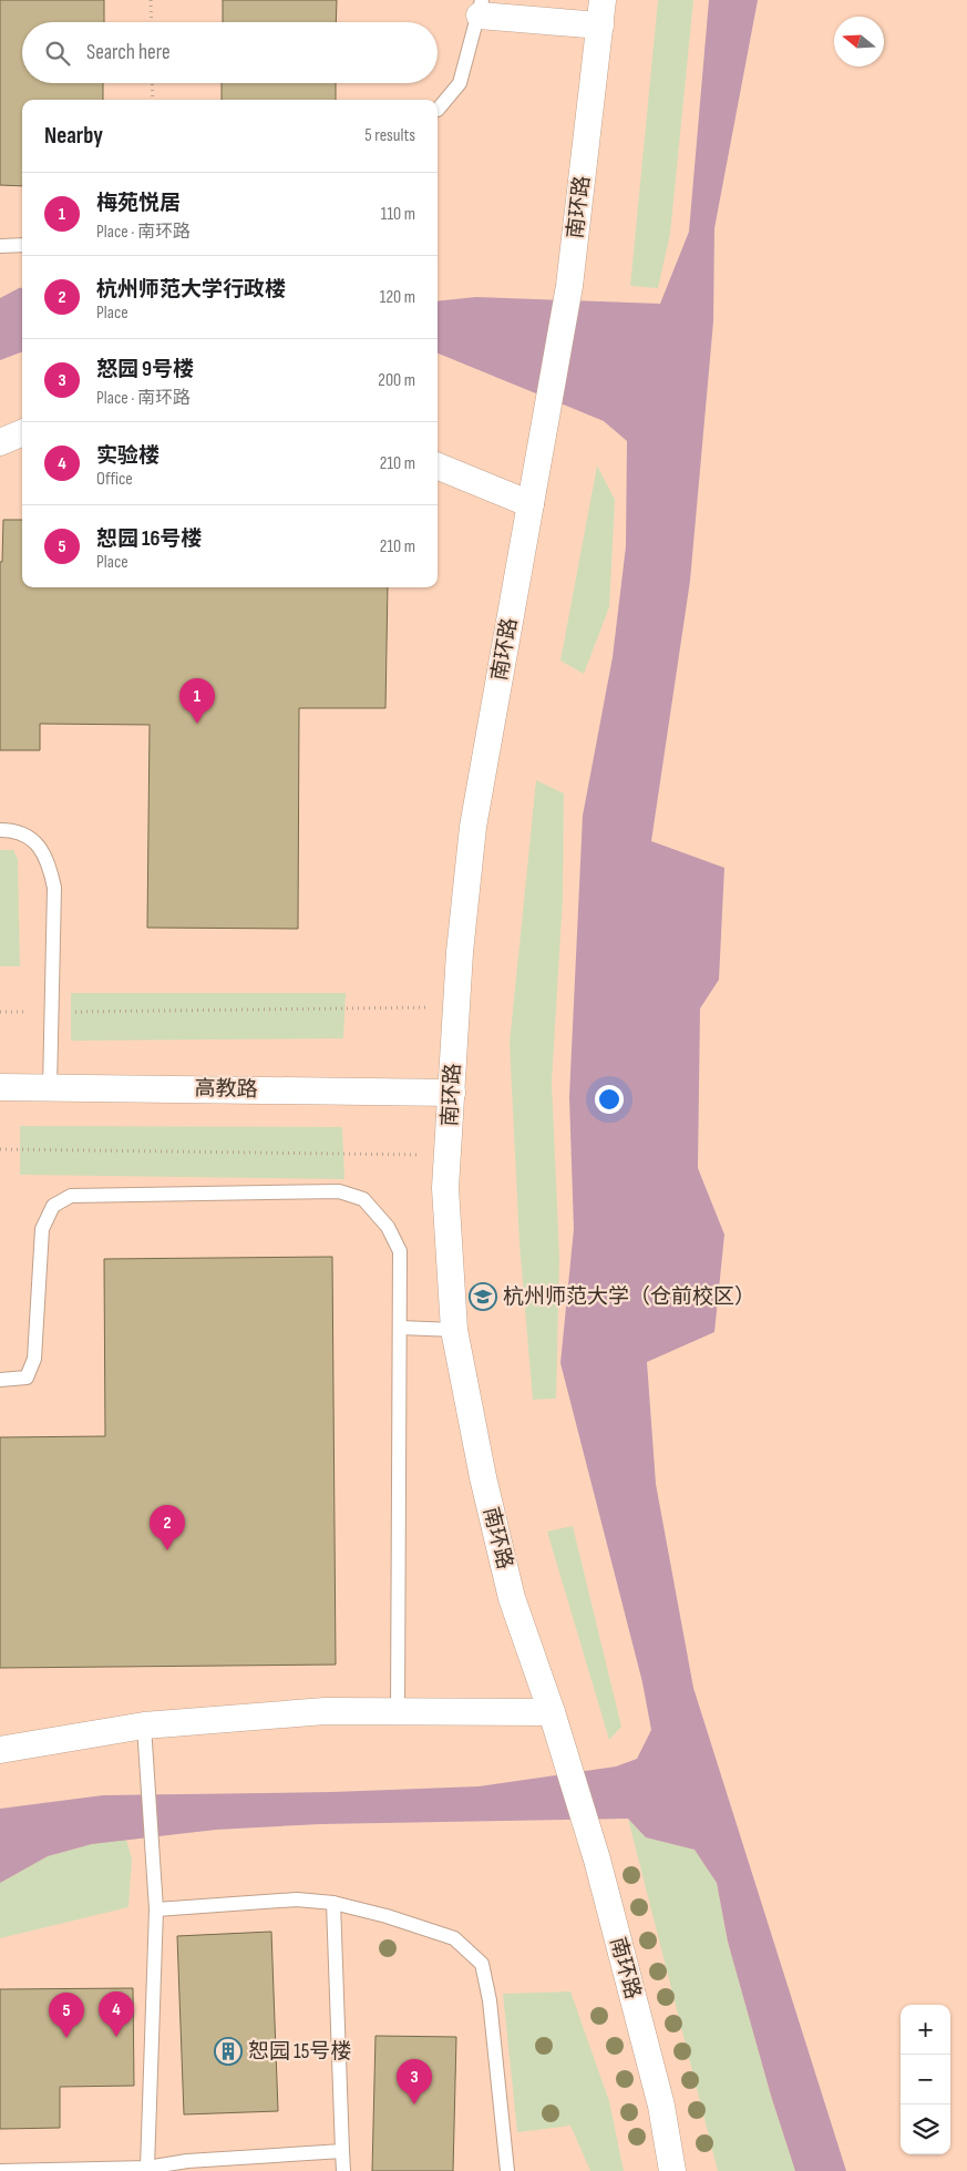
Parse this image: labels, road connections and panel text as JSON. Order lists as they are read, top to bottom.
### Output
{
  "streets": {
    "street": ["南环路", "高教路"]
  },
  "crossings": [
    ["南环路", "高教路"]
  ],
  "places": {
    "school or university": ["杭州师范大学（仓前校区）"],
    "building": ["恕园 15号楼"]
  },
  "north": "left",
  "page": {
    "search": "Search here",
    "heading": ["Nearby", "5 results"],
    "list": [
      {
        "mark": "1",
        "name": "梅苑悦居",
        "note": "Place · 南环路",
        "value": "110 m"
      },
      {
        "mark": "2",
        "name": "杭州师范大学行政楼",
        "note": "Place",
        "value": "120 m"
      },
      {
        "mark": "3",
        "name": "怒园 9号楼",
        "note": "Place · 南环路",
        "value": "200 m"
      },
      {
        "mark": "4",
        "name": "实验楼",
        "note": "Office",
        "value": "210 m"
      },
      {
        "mark": "5",
        "name": "恕园 16号楼",
        "note": "Place",
        "value": "210 m"
      }
    ],
    "pins": [
      "1",
      "2",
      "4",
      "5",
      "3"
    ],
    "map_buttons": ["+", "−"]
  }
}
